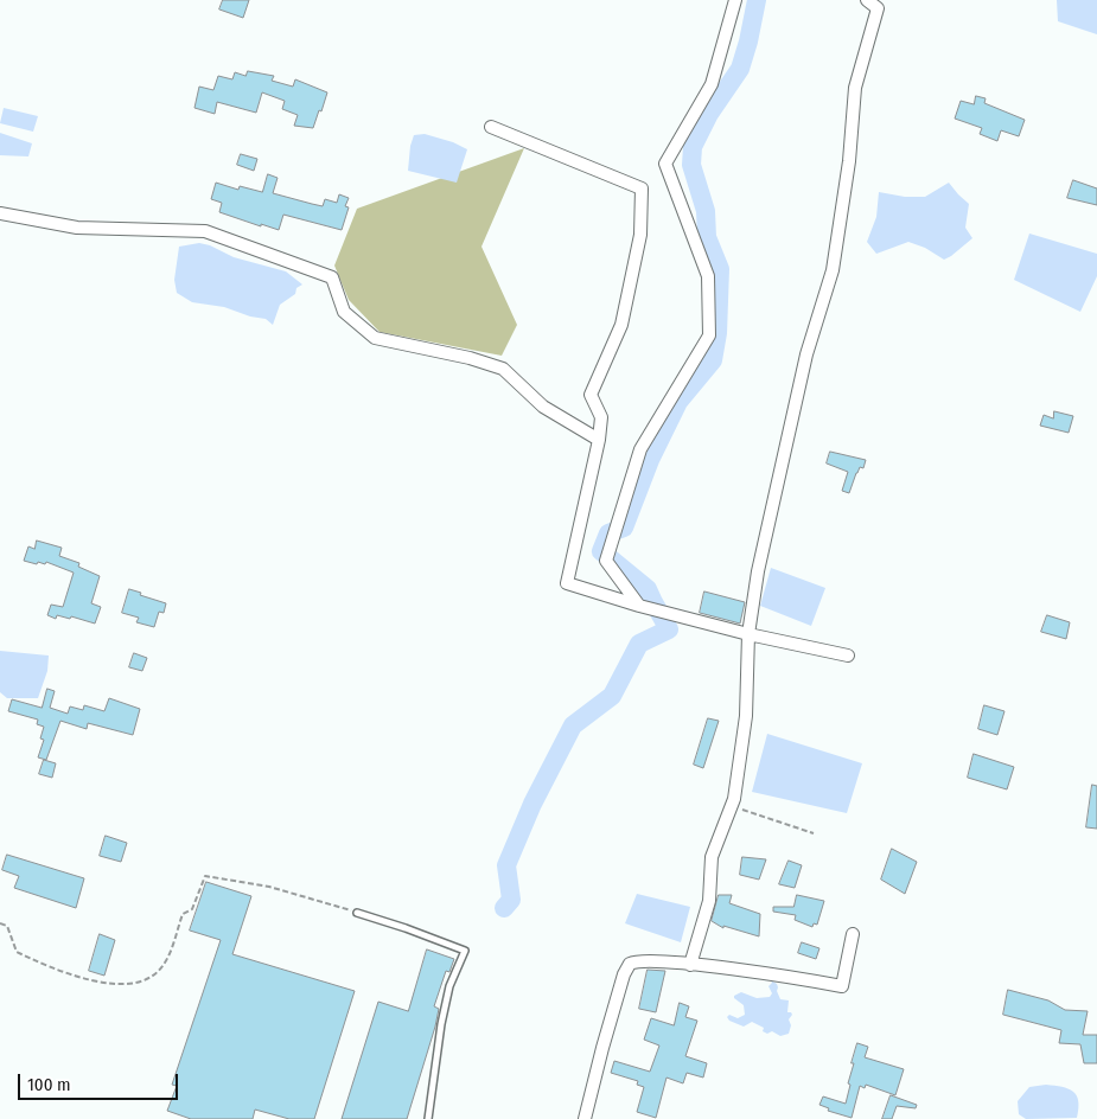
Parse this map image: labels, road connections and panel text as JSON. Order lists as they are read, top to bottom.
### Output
{
  "scale_bar": "100 m"
}
